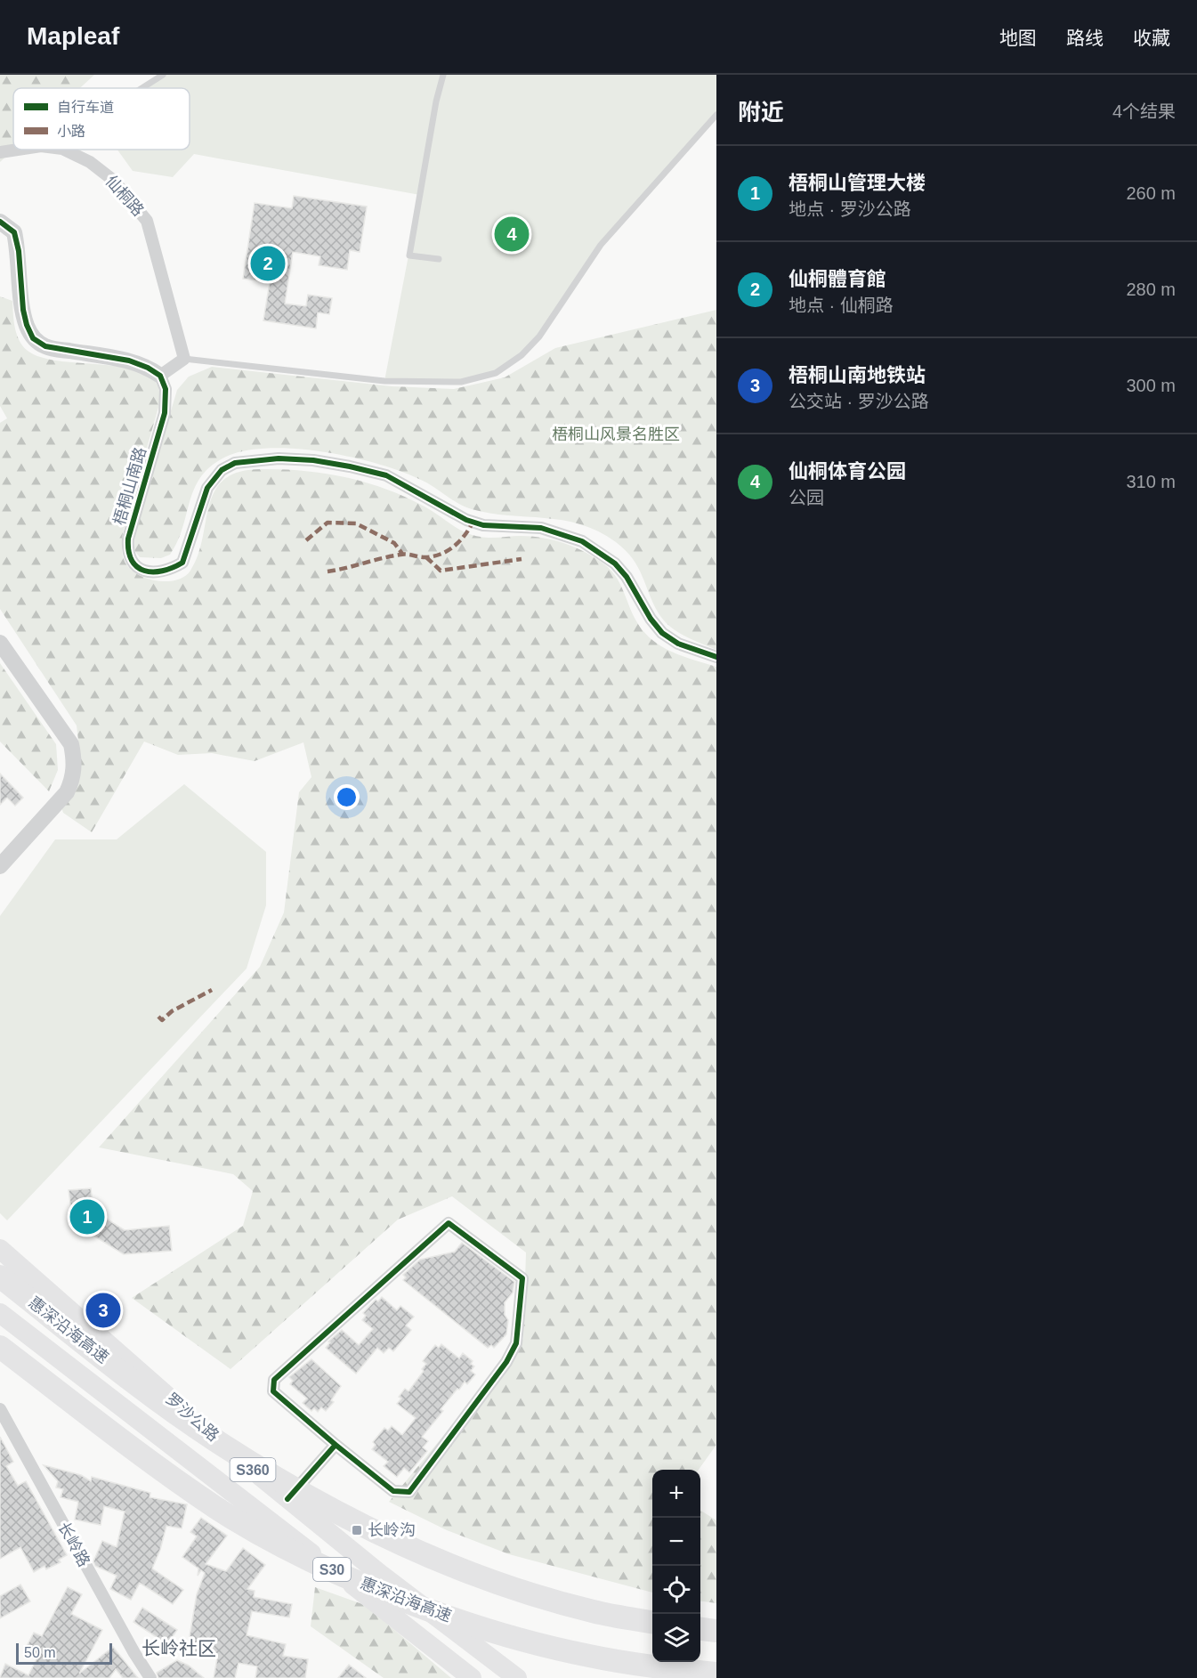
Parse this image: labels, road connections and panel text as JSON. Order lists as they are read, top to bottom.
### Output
{
  "streets": {
    "highway": ["惠深沿海高速", "S30"],
    "main road": ["罗沙公路", "S360"],
    "street": ["仙桐路", "梧桐山南路", "长岭路"]
  },
  "districts": ["长岭社区"],
  "parks": ["梧桐山风景名胜区"],
  "places": {
    "transit": ["长岭沟"]
  },
  "legend": ["自行车道", "小路"],
  "scale_bar": "50 m",
  "page": {
    "header": "Mapleaf",
    "nav": ["地图", "路线", "收藏"],
    "heading": ["附近", "4个结果"],
    "list": [
      {
        "mark": "1",
        "name": "梧桐山管理大楼",
        "note": "地点 · 罗沙公路",
        "value": "260 m"
      },
      {
        "mark": "2",
        "name": "仙桐體育館",
        "note": "地点 · 仙桐路",
        "value": "280 m"
      },
      {
        "mark": "3",
        "name": "梧桐山南地铁站",
        "note": "公交站 · 罗沙公路",
        "value": "300 m"
      },
      {
        "mark": "4",
        "name": "仙桐体育公园",
        "note": "公园",
        "value": "310 m"
      }
    ],
    "pins": [
      "4",
      "2",
      "1",
      "3"
    ],
    "map_buttons": ["+", "−"],
    "scale": "50 m"
  }
}
